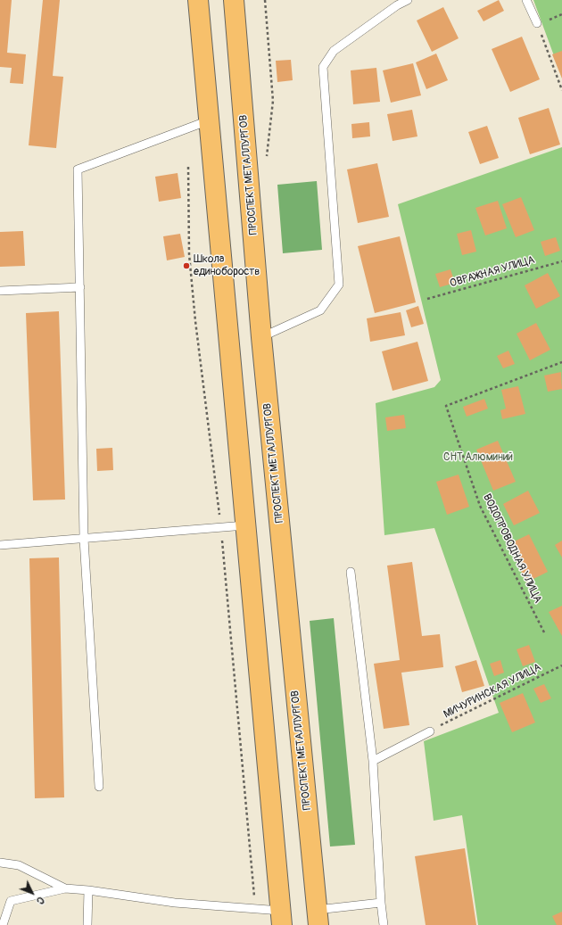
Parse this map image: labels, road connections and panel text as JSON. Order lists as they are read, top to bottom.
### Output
{
  "streets": {
    "main road": ["ПРОСПЕКТ МЕТАЛЛУРГОВ"],
    "path": ["ОВРАЖНАЯ УЛИЦА", "ВОДОПРОВОДНАЯ УЛИЦА", "МИЧУРИНСКАЯ УЛИЦА"]
  },
  "parks": ["СНТ Алюминий"],
  "places": ["Школа единобороств"],
  "north": "bottom right"
}
